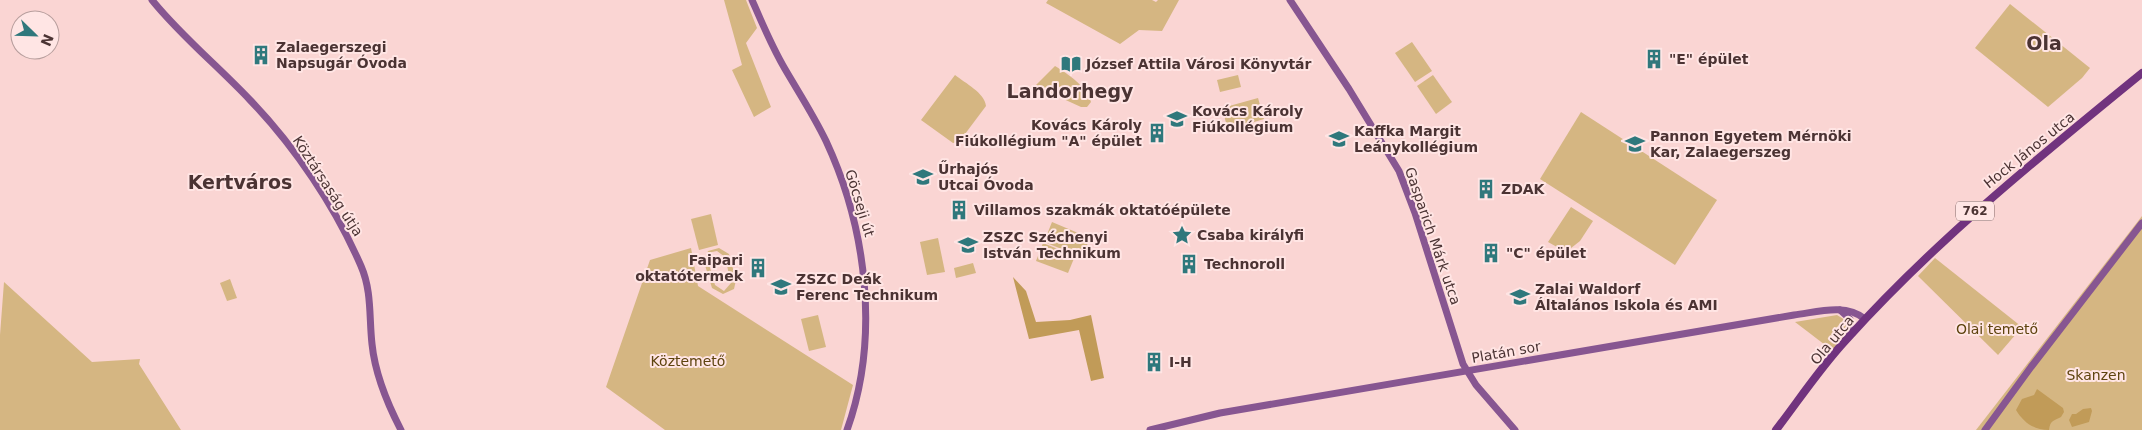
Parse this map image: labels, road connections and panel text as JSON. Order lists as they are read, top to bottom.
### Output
{
  "streets": {
    "main road": ["Hock János utca", "762", "Ola utca"],
    "street": [
      "Köztársaság útja",
      "Göcseji út",
      "Gasparich Márk utca",
      "Platán sor"
    ]
  },
  "crossings": [
    ["Hock János utca", "Ola utca"],
    ["Gasparich Márk utca", "Platán sor"]
  ],
  "districts": ["Ola", "Landorhegy", "Kertváros"],
  "parks": ["Olai temető", "Köztemető", "Skanzen"],
  "places": {
    "building": [
      "Zalaegerszegi Napsugár Óvoda",
      "\"E\" épület",
      "Kovács Károly Fiúkollégium \"A\" épület",
      "ZDAK",
      "Villamos szakmák oktatóépülete",
      "\"C\" épület",
      "Technoroll",
      "Faipari oktatótermek",
      "I-H"
    ],
    "library": ["József Attila Városi Könyvtár"],
    "school or university": [
      "Kovács Károly Fiúkollégium",
      "Kaffka Margit Leánykollégium",
      "Pannon Egyetem Mérnöki Kar, Zalaegerszeg",
      "Űrhajós Utcai Óvoda",
      "ZSZC Széchenyi István Technikum",
      "ZSZC Deák Ferenc Technikum",
      "Zalai Waldorf Általános Iskola és AMI"
    ],
    "place": ["Csaba királyfi"]
  },
  "north": "bottom right"
}
